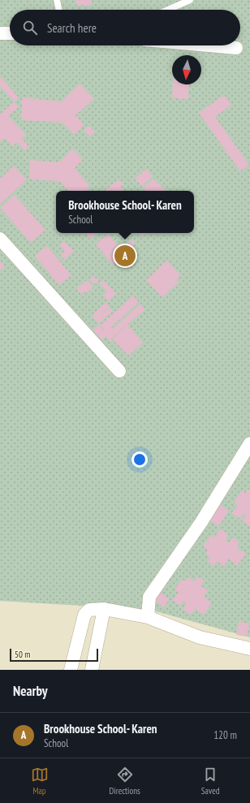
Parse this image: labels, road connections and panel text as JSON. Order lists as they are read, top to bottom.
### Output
{
  "scale_bar": "50 m",
  "north": "bottom",
  "page": {
    "search": "Search here",
    "popup": ["Brookhouse School- Karen", "School"],
    "pins": "A",
    "scale": "50 m",
    "heading": "Nearby",
    "list": [
      {
        "mark": "A",
        "name": "Brookhouse School- Karen",
        "note": "School",
        "value": "120 m"
      }
    ],
    "nav": ["Map", "Directions", "Saved"]
  }
}
